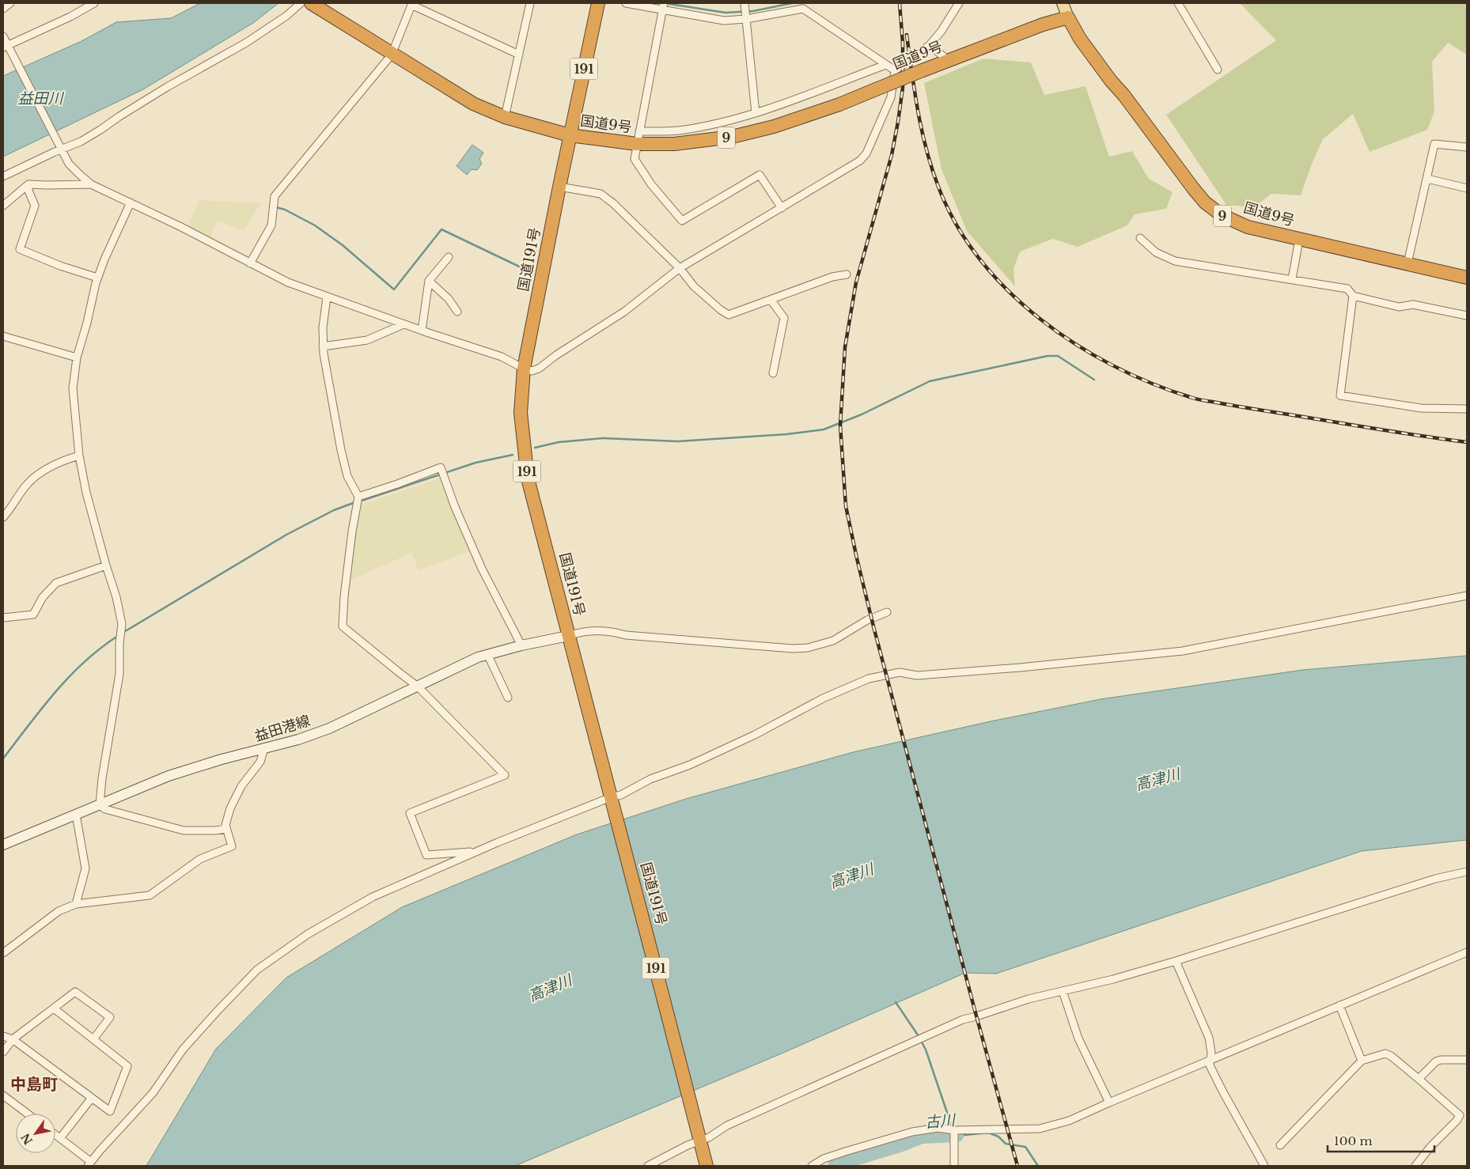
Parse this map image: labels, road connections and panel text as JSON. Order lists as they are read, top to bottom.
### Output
{
  "streets": {
    "highway": [
      "国道9号",
      "191",
      "9",
      "国道191号"
    ],
    "main road": ["益田港線"]
  },
  "crossings": [
    ["国道9号", "国道191号"],
    ["国道191号", "益田港線"]
  ],
  "districts": ["中島町"],
  "water": ["益田川", "高津川", "古川"],
  "scale_bar": "100 m",
  "north": "bottom left"
}
